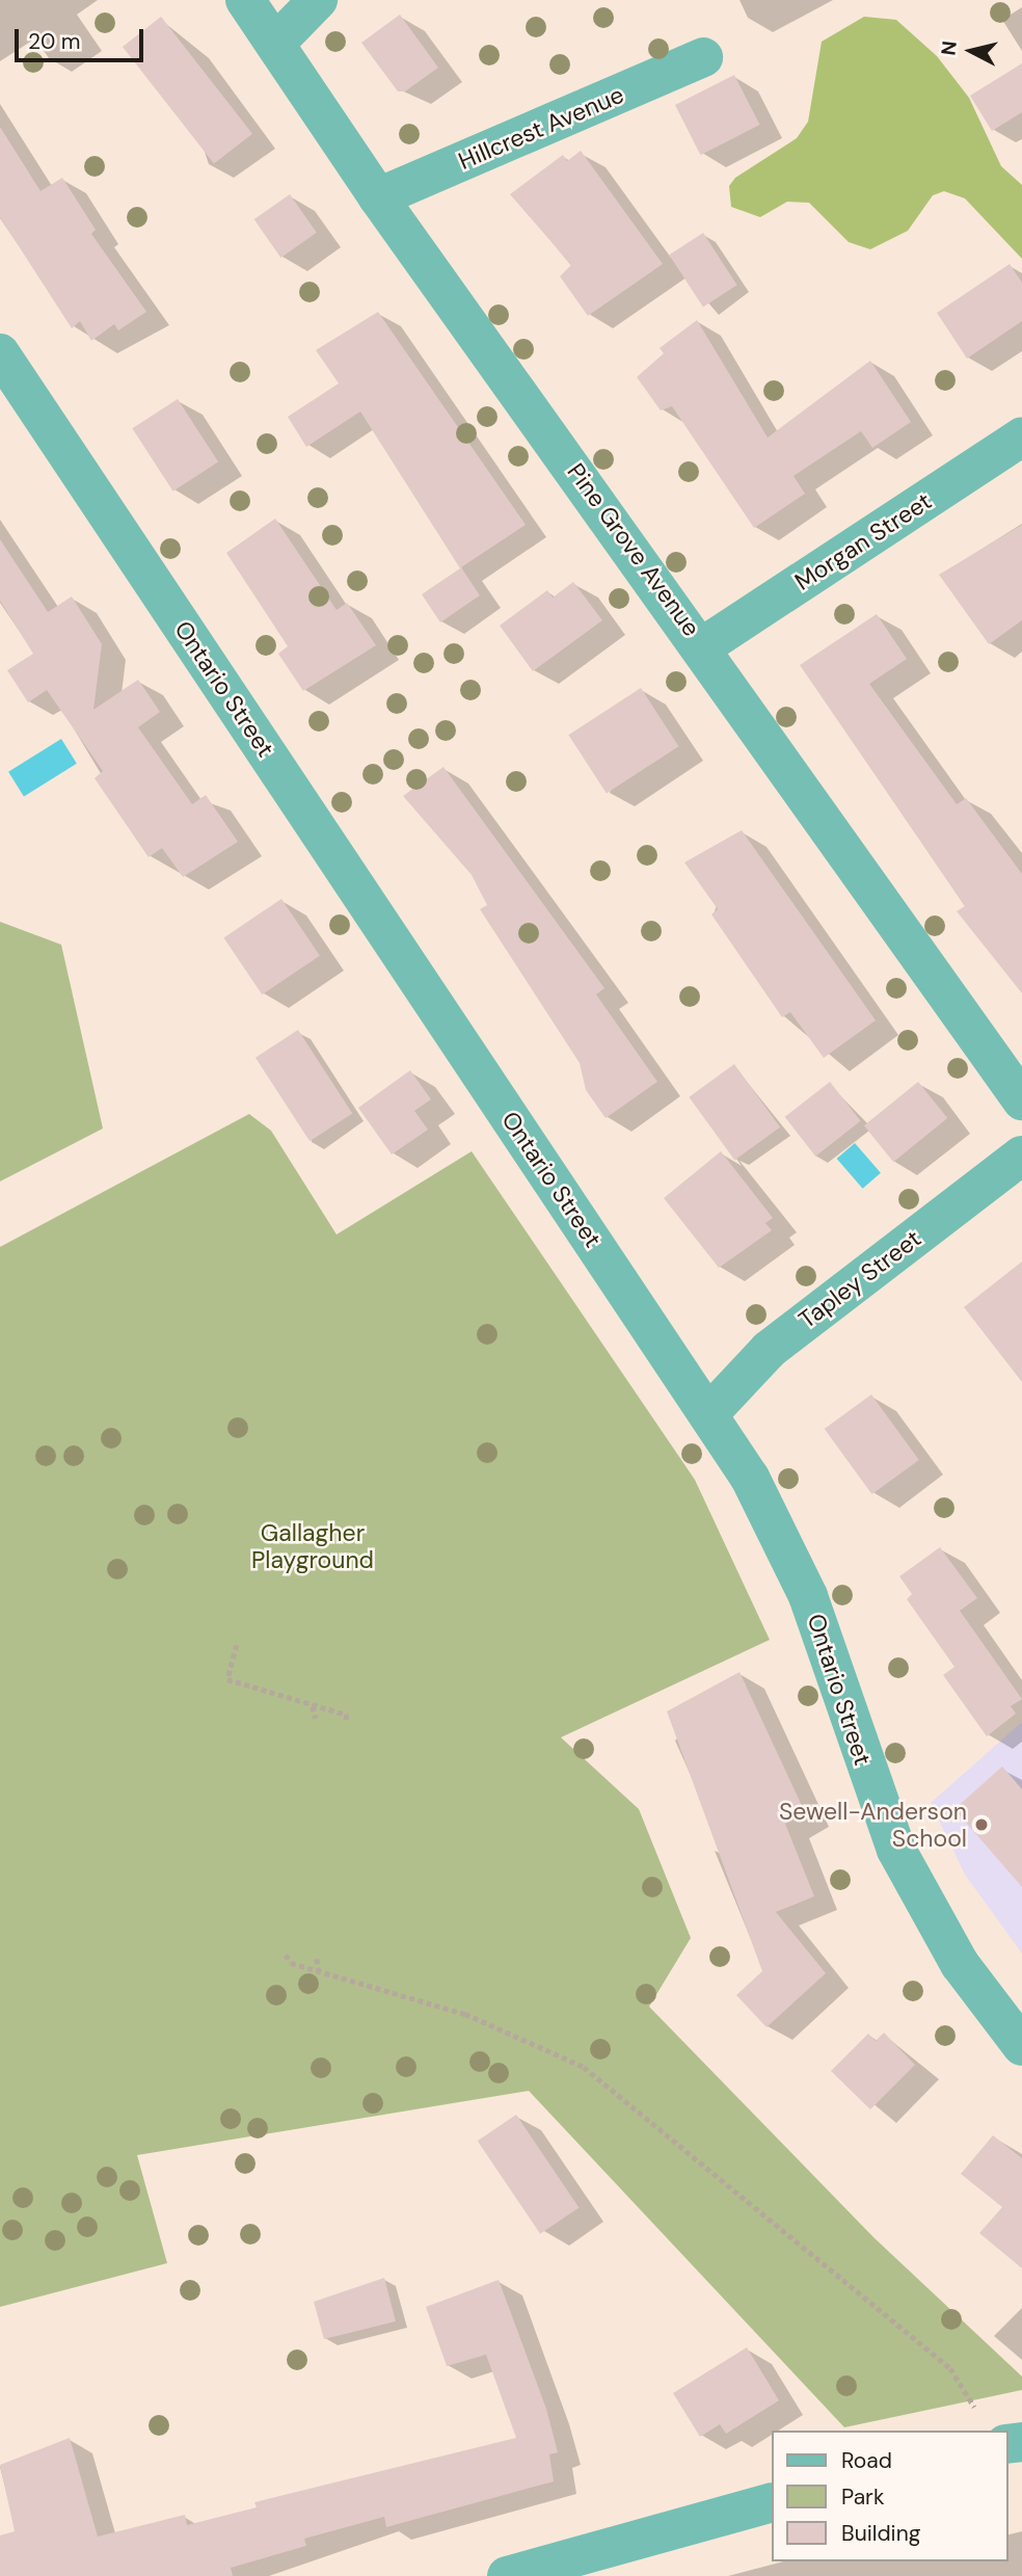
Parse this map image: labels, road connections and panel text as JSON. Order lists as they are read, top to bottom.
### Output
{
  "streets": {
    "street": [
      "Hillcrest Avenue",
      "Morgan Street",
      "Pine Grove Avenue",
      "Ontario Street",
      "Tapley Street"
    ]
  },
  "crossings": [
    ["Hillcrest Avenue", "Pine Grove Avenue"],
    ["Morgan Street", "Pine Grove Avenue"],
    ["Ontario Street", "Tapley Street"]
  ],
  "parks": ["Gallagher Playground"],
  "places": ["Sewell-Anderson School"],
  "legend": ["Road", "Park", "Building"],
  "scale_bar": "20 m",
  "north": "left"
}
